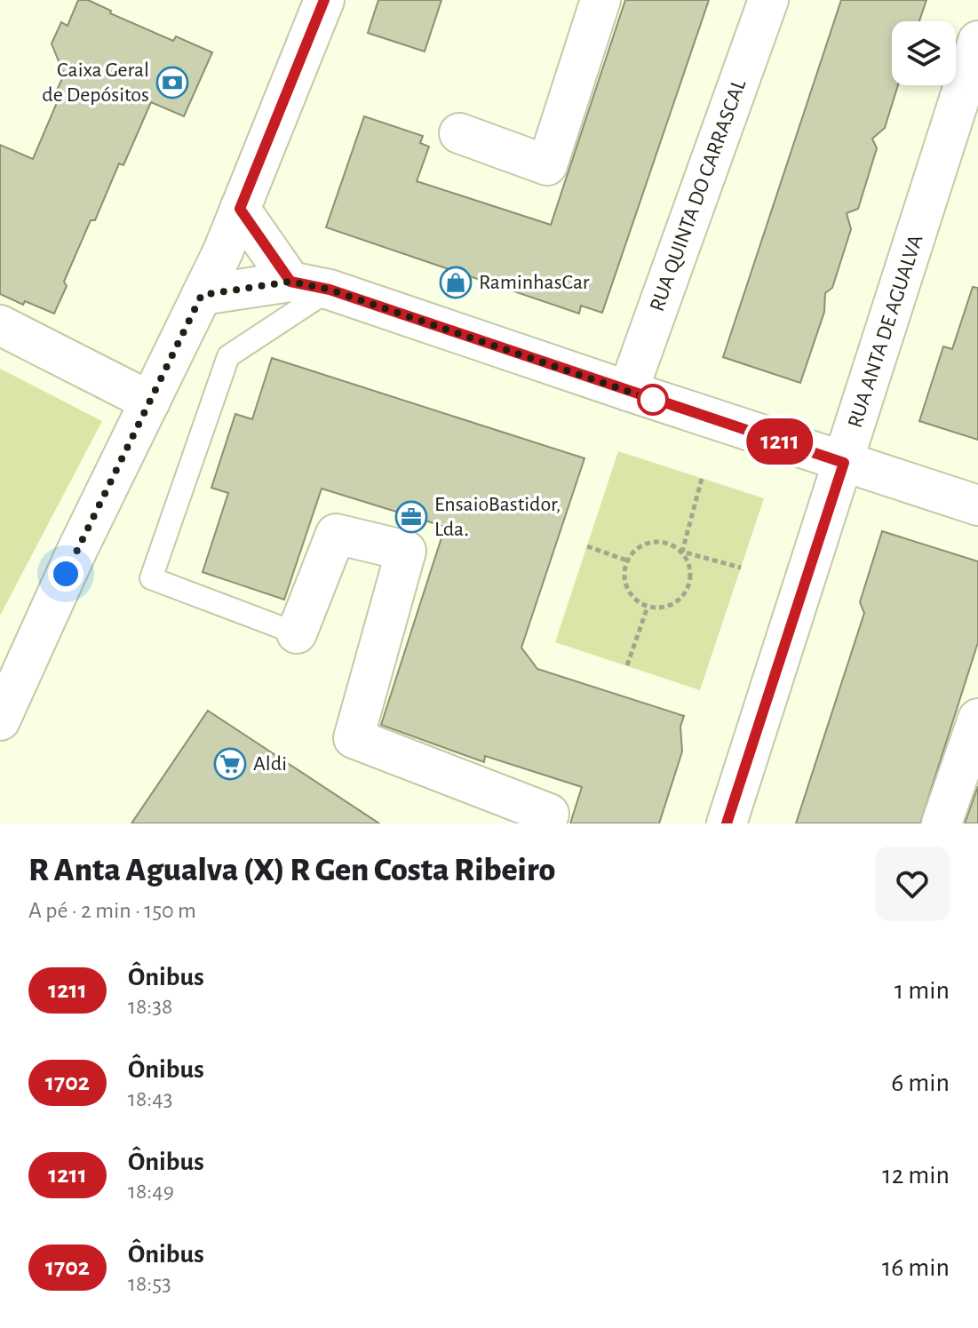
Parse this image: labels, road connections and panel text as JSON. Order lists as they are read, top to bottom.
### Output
{
  "streets": {
    "street": ["RUA QUINTA DO CARRASCAL", "RUA ANTA DE AGUALVA"]
  },
  "places": {
    "bank": ["Caixa Geral de Depósitos"],
    "shop": ["RaminhasCar"],
    "office": ["EnsaioBastidor, Lda."],
    "supermarket": ["Aldi"]
  },
  "lines": ["bus line 1211"],
  "page": {
    "on_map": "1211",
    "heading": ["R Anta Agualva (X) R Gen Costa Ribeiro", "A pé · 2 min · 150 m"],
    "list": [
      {
        "mark": "1211",
        "name": "Ônibus",
        "note": "18:38",
        "value": "1 min"
      },
      {
        "mark": "1702",
        "name": "Ônibus",
        "note": "18:43",
        "value": "6 min"
      },
      {
        "mark": "1211",
        "name": "Ônibus",
        "note": "18:49",
        "value": "12 min"
      },
      {
        "mark": "1702",
        "name": "Ônibus",
        "note": "18:53",
        "value": "16 min"
      }
    ]
  }
}
